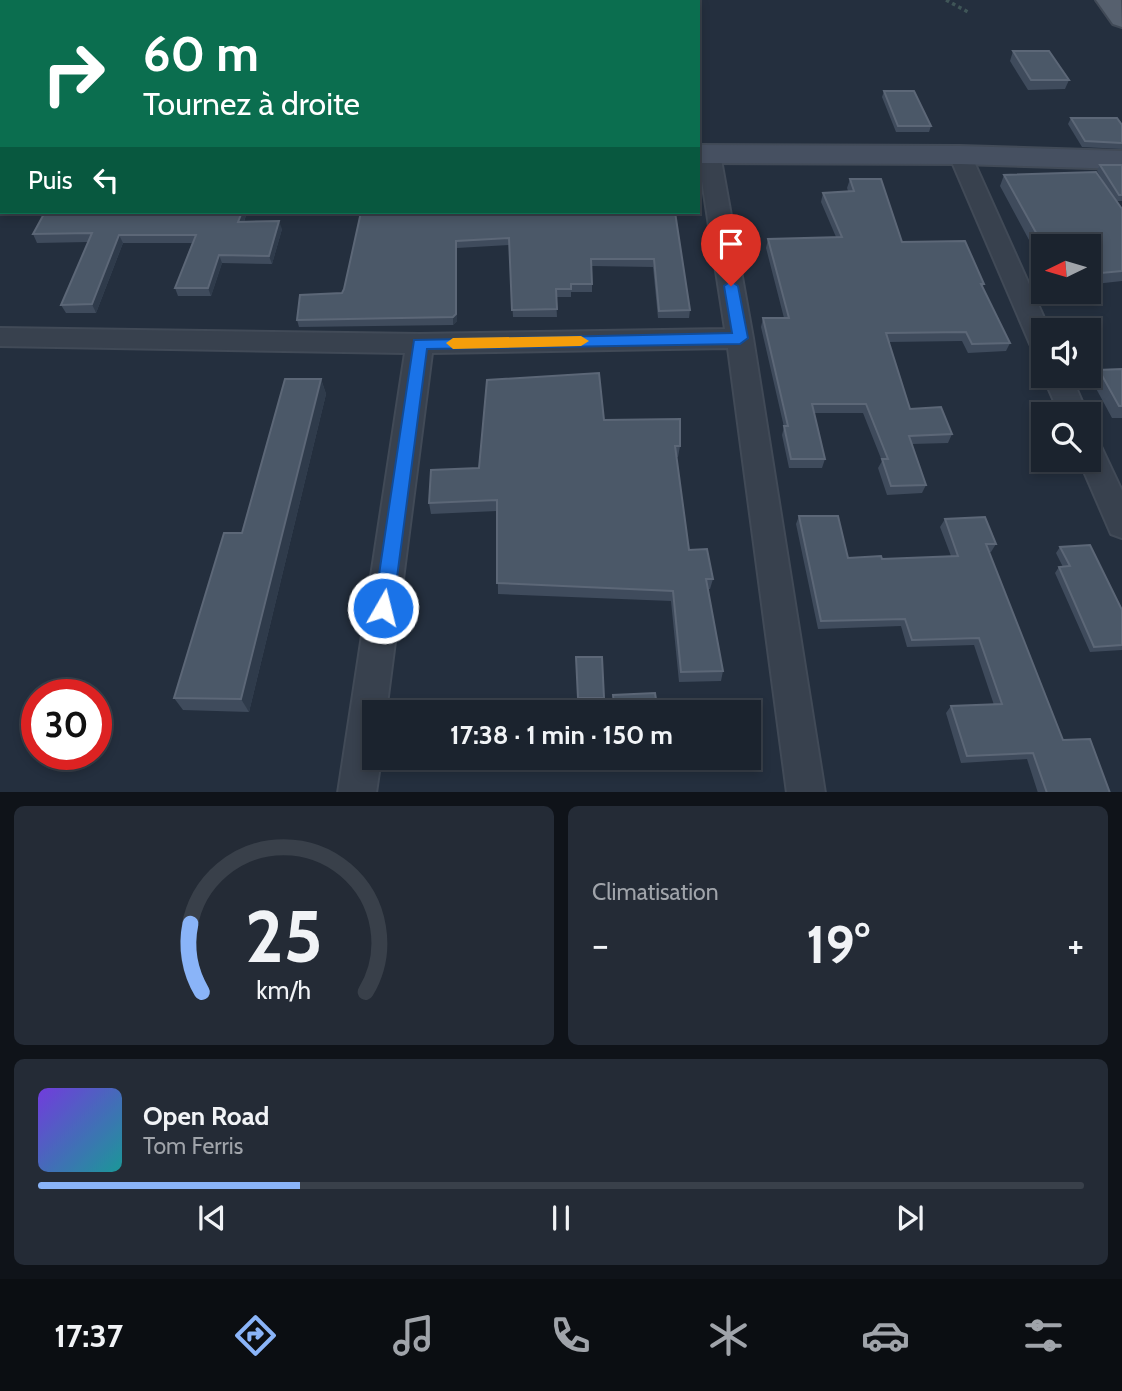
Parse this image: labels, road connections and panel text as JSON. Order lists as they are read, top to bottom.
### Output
{
  "north": "left",
  "page": {
    "turn": ["60 m", "Tournez à droite"],
    "then": "Puis",
    "limit": "30",
    "trip": "17:38 · 1 min · 150 m",
    "tile": "Climatisation",
    "heat": ["−", "19°", "+"],
    "song": ["Open Road", "Tom Ferris"],
    "tabs": "17:37",
    "gauge": ["25", "km/h"]
  }
}
